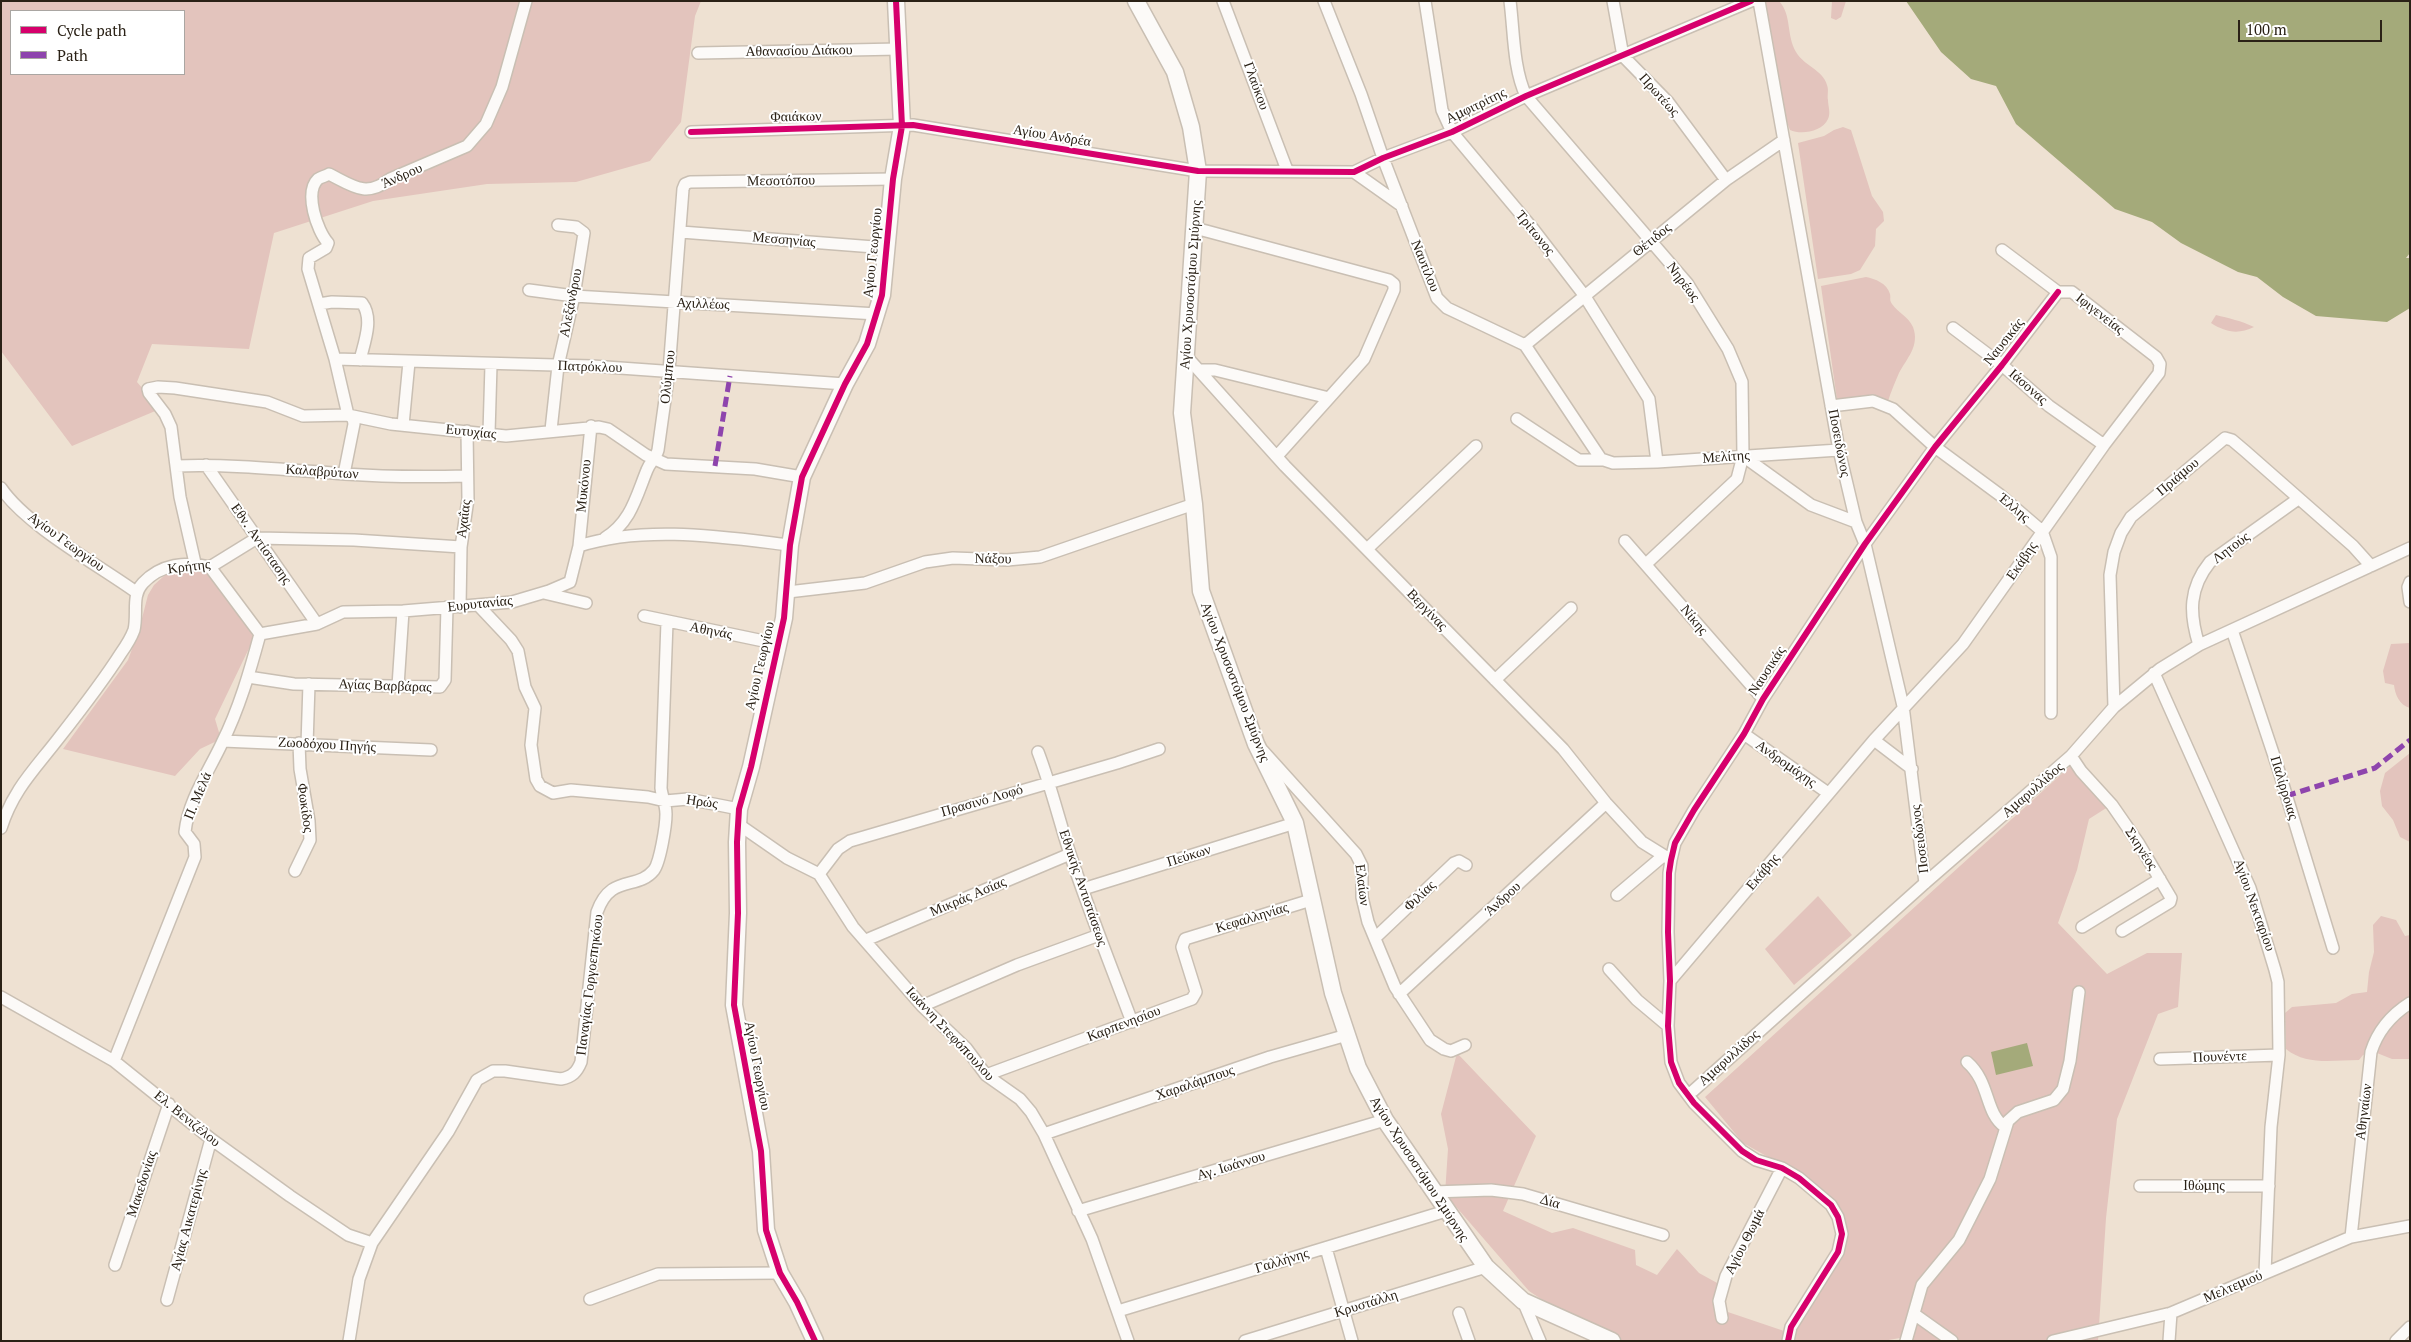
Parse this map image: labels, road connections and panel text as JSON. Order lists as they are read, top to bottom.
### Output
{
  "streets": {
    "main road": ["Αγίου Γεωργίου", "Αγίου Χρυσοστόμου Σμύρνης"],
    "street": [
      "Αθανασίου Διάκου",
      "Γλαύκου",
      "Πρωτέως",
      "Αμφιτρίτης",
      "Φαιάκων",
      "Αγίου Ανδρέα",
      "Άνδρου",
      "Μεσοτόπου",
      "Τρίτωνος",
      "Μεσσηνίας",
      "Θέτιδος",
      "Ναυτίλου",
      "Νηρέως",
      "Αλεξάνδρου",
      "Αχιλλέως",
      "Ιφιγενείας",
      "Ναυσικάς",
      "Πατρόκλου",
      "Ολύμπου",
      "Ιάσονας",
      "Ευτυχίας",
      "Ποσειδώνος",
      "Μελίτης",
      "Καλαβρύτων",
      "Πριάμου",
      "Μυκόνου",
      "Έλλης",
      "Αχαΐας",
      "Εθν. Αντίστασης",
      "Λητούς",
      "Νάξου",
      "Εκάβης",
      "Κρήτης",
      "Ευρυτανίας",
      "Βεργίνας",
      "Νίκης",
      "Αθηνάς",
      "Αγίας Βαρβάρας",
      "Ζωοδόχου Πηγής",
      "Ανδρομάχης",
      "Παλίρροιας",
      "Αμαρυλλίδος",
      "Π. Μελά",
      "Πρασινό Λοφό",
      "Ηρώς",
      "Φωκίδος",
      "Σκηνέος",
      "Πεύκων",
      "Ελαίων",
      "Εθνικής Αντιστάσεως",
      "Φιλίας",
      "Μικράς Ασίας",
      "Αγίου Νεκταρίου",
      "Κεφαλληνίας",
      "Παναγίας Γοργοεπηκόου",
      "Καρπενησίου",
      "Ιωάννη Στεφόπουλου",
      "Πουνέντε",
      "Χαραλάμπους",
      "Αθηναίων",
      "Ελ. Βενιζέλου",
      "Αγ. Ιωάννου",
      "Μακεδονίας",
      "Ιθώμης",
      "Δία",
      "Αγίας Αικατερίνης",
      "Αγίου Θωμά",
      "Γαλλήνης",
      "Μελτεμιού",
      "Κρυστάλλη"
    ]
  },
  "crossings": [
    ["Αθανασίου Διάκου", "Αγίου Γεωργίου"],
    ["Γλαύκου", "Αμφιτρίτης"],
    ["Πρωτέως", "Αμφιτρίτης"],
    ["Πρωτέως", "Θέτιδος"],
    ["Αμφιτρίτης", "Αγίου Ανδρέα"],
    ["Αμφιτρίτης", "Τρίτωνος"],
    ["Αμφιτρίτης", "Ναυτίλου"],
    ["Αμφιτρίτης", "Νηρέως"],
    ["Αμφιτρίτης", "Αγίου Χρυσοστόμου Σμύρνης"],
    ["Φαιάκων", "Αγίου Ανδρέα"],
    ["Φαιάκων", "Αγίου Γεωργίου"],
    ["Αγίου Ανδρέα", "Αγίου Γεωργίου"],
    ["Αγίου Ανδρέα", "Αγίου Χρυσοστόμου Σμύρνης"],
    ["Άνδρου", "Πατρόκλου"],
    ["Άνδρου", "Ευτυχίας"],
    ["Άνδρου", "Καλαβρύτων"],
    ["Άνδρου", "Βεργίνας"],
    ["Άνδρου", "Ελαίων"],
    ["Μεσοτόπου", "Αγίου Γεωργίου"],
    ["Μεσοτόπου", "Ολύμπου"],
    ["Τρίτωνος", "Θέτιδος"],
    ["Τρίτωνος", "Μελίτης"],
    ["Μεσσηνίας", "Αγίου Γεωργίου"],
    ["Μεσσηνίας", "Ολύμπου"],
    ["Θέτιδος", "Ναυτίλου"],
    ["Θέτιδος", "Νηρέως"],
    ["Θέτιδος", "Ποσειδώνος"],
    ["Αγίου Γεωργίου", "Αχιλλέως"],
    ["Αγίου Γεωργίου", "Πατρόκλου"],
    ["Αγίου Γεωργίου", "Ευτυχίας"],
    ["Αγίου Γεωργίου", "Νάξου"],
    ["Αγίου Γεωργίου", "Κρήτης"],
    ["Αγίου Γεωργίου", "Αθηνάς"],
    ["Αγίου Γεωργίου", "Ηρώς"],
    ["Ναυτίλου", "Μελίτης"],
    ["Νηρέως", "Μελίτης"],
    ["Νηρέως", "Νίκης"],
    ["Αγίου Χρυσοστόμου Σμύρνης", "Νάξου"],
    ["Αγίου Χρυσοστόμου Σμύρνης", "Βεργίνας"],
    ["Αγίου Χρυσοστόμου Σμύρνης", "Πεύκων"],
    ["Αγίου Χρυσοστόμου Σμύρνης", "Ελαίων"],
    ["Αγίου Χρυσοστόμου Σμύρνης", "Κεφαλληνίας"],
    ["Αγίου Χρυσοστόμου Σμύρνης", "Χαραλάμπους"],
    ["Αγίου Χρυσοστόμου Σμύρνης", "Αγ. Ιωάννου"],
    ["Αγίου Χρυσοστόμου Σμύρνης", "Δία"],
    ["Αγίου Χρυσοστόμου Σμύρνης", "Γαλλήνης"],
    ["Αγίου Χρυσοστόμου Σμύρνης", "Κρυστάλλη"],
    ["Αλεξάνδρου", "Αχιλλέως"],
    ["Αλεξάνδρου", "Πατρόκλου"],
    ["Αλεξάνδρου", "Ευτυχίας"],
    ["Αχιλλέως", "Ολύμπου"],
    ["Ιφιγενείας", "Ναυσικάς"],
    ["Ιφιγενείας", "Εκάβης"],
    ["Ναυσικάς", "Ιάσονας"],
    ["Ναυσικάς", "Ποσειδώνος"],
    ["Ναυσικάς", "Έλλης"],
    ["Ναυσικάς", "Εκάβης"],
    ["Ναυσικάς", "Βεργίνας"],
    ["Ναυσικάς", "Νίκης"],
    ["Ναυσικάς", "Ανδρομάχης"],
    ["Ναυσικάς", "Αγίου Θωμά"],
    ["Πατρόκλου", "Ολύμπου"],
    ["Ολύμπου", "Ευτυχίας"],
    ["Ιάσονας", "Εκάβης"],
    ["Ευτυχίας", "Καλαβρύτων"],
    ["Ευτυχίας", "Μυκόνου"],
    ["Ευτυχίας", "Αχαΐας"],
    ["Ποσειδώνος", "Μελίτης"],
    ["Ποσειδώνος", "Έλλης"],
    ["Ποσειδώνος", "Εκάβης"],
    ["Ποσειδώνος", "Αμαρυλλίδος"],
    ["Καλαβρύτων", "Αχαΐας"],
    ["Καλαβρύτων", "Εθν. Αντίστασης"],
    ["Πριάμου", "Λητούς"],
    ["Πριάμου", "Αμαρυλλίδος"],
    ["Μυκόνου", "Ευρυτανίας"],
    ["Έλλης", "Εκάβης"],
    ["Αχαΐας", "Ευρυτανίας"],
    ["Εθν. Αντίστασης", "Κρήτης"],
    ["Εθν. Αντίστασης", "Ευρυτανίας"],
    ["Λητούς", "Αμαρυλλίδος"],
    ["Εκάβης", "Ανδρομάχης"],
    ["Ευρυτανίας", "Αγίας Βαρβάρας"],
    ["Ευρυτανίας", "Π. Μελά"],
    ["Ευρυτανίας", "Ηρώς"],
    ["Αθηνάς", "Παναγίας Γοργοεπηκόου"],
    ["Αγίας Βαρβάρας", "Π. Μελά"],
    ["Αγίας Βαρβάρας", "Φωκίδος"],
    ["Ζωοδόχου Πηγής", "Π. Μελά"],
    ["Ζωοδόχου Πηγής", "Φωκίδος"],
    ["Παλίρροιας", "Αμαρυλλίδος"],
    ["Αμαρυλλίδος", "Σκηνέος"],
    ["Αμαρυλλίδος", "Αγίου Νεκταρίου"],
    ["Π. Μελά", "Ελ. Βενιζέλου"],
    ["Πρασινό Λοφό", "Εθνικής Αντιστάσεως"],
    ["Πρασινό Λοφό", "Ιωάννη Στεφόπουλου"],
    ["Ηρώς", "Παναγίας Γοργοεπηκόου"],
    ["Πεύκων", "Εθνικής Αντιστάσεως"],
    ["Ελαίων", "Φιλίας"],
    ["Εθνικής Αντιστάσεως", "Μικράς Ασίας"],
    ["Εθνικής Αντιστάσεως", "Καρπενησίου"],
    ["Μικράς Ασίας", "Ιωάννη Στεφόπουλου"],
    ["Αγίου Νεκταρίου", "Πουνέντε"],
    ["Αγίου Νεκταρίου", "Ιθώμης"],
    ["Αγίου Νεκταρίου", "Μελτεμιού"],
    ["Κεφαλληνίας", "Καρπενησίου"],
    ["Παναγίας Γοργοεπηκόου", "Ελ. Βενιζέλου"],
    ["Καρπενησίου", "Ιωάννη Στεφόπουλου"],
    ["Ιωάννη Στεφόπουλου", "Χαραλάμπους"],
    ["Ιωάννη Στεφόπουλου", "Αγ. Ιωάννου"],
    ["Ιωάννη Στεφόπουλου", "Γαλλήνης"],
    ["Αθηναίων", "Μελτεμιού"],
    ["Ελ. Βενιζέλου", "Μακεδονίας"],
    ["Ελ. Βενιζέλου", "Αγίας Αικατερίνης"]
  ],
  "legend": ["Cycle path", "Path"],
  "scale_bar": "100 m"
}
